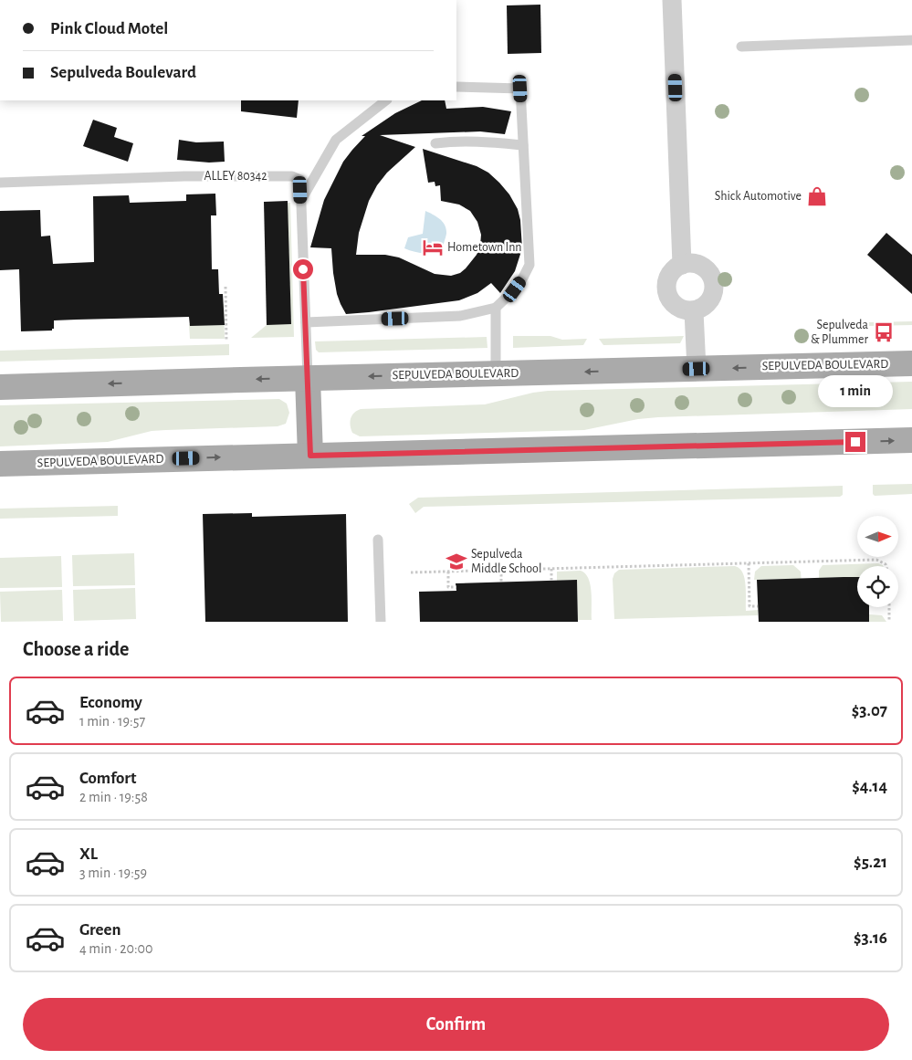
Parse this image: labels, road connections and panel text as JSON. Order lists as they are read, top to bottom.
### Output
{
  "streets": {
    "main road": ["SEPULVEDA BOULEVARD"],
    "lane": ["ALLEY 80342"]
  },
  "crossings": [
    ["ALLEY 80342", "SEPULVEDA BOULEVARD"]
  ],
  "places": {
    "shop": ["Shick Automotive"],
    "hotel": ["Hometown Inn"],
    "bus stop": ["Sepulveda & Plummer"],
    "school or university": ["Sepulveda Middle School"]
  },
  "north": "right",
  "page": {
    "banner": ["Pink Cloud Motel", "Sepulveda Boulevard"],
    "bubble": "1 min",
    "heading": "Choose a ride",
    "list": [
      {
        "name": "Economy",
        "note": "1 min · 19:57",
        "value": "$3.07"
      },
      {
        "name": "Comfort",
        "note": "2 min · 19:58",
        "value": "$4.14"
      },
      {
        "name": "XL",
        "note": "3 min · 19:59",
        "value": "$5.21"
      },
      {
        "name": "Green",
        "note": "4 min · 20:00",
        "value": "$3.16"
      }
    ],
    "buttons": "Confirm"
  }
}
